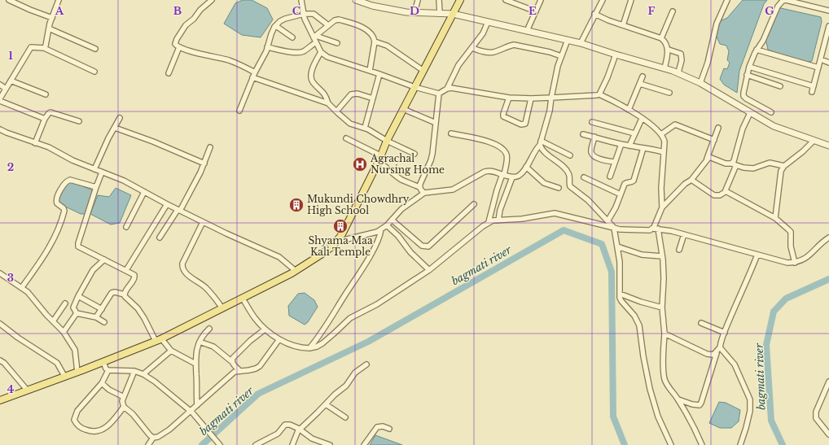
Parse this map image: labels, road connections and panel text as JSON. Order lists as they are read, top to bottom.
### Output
{
  "water": ["bagmati river"],
  "places": {
    "hospital": ["Agrachal Nursing Home"],
    "building": ["Mukundi Chowdhry High School", "Shyama Maa Kali Temple"]
  },
  "grid": {
    "columns": [
      "A",
      "B",
      "C",
      "D",
      "E",
      "F",
      "G"
    ],
    "rows": [
      "1",
      "2",
      "3",
      "4"
    ]
  }
}
